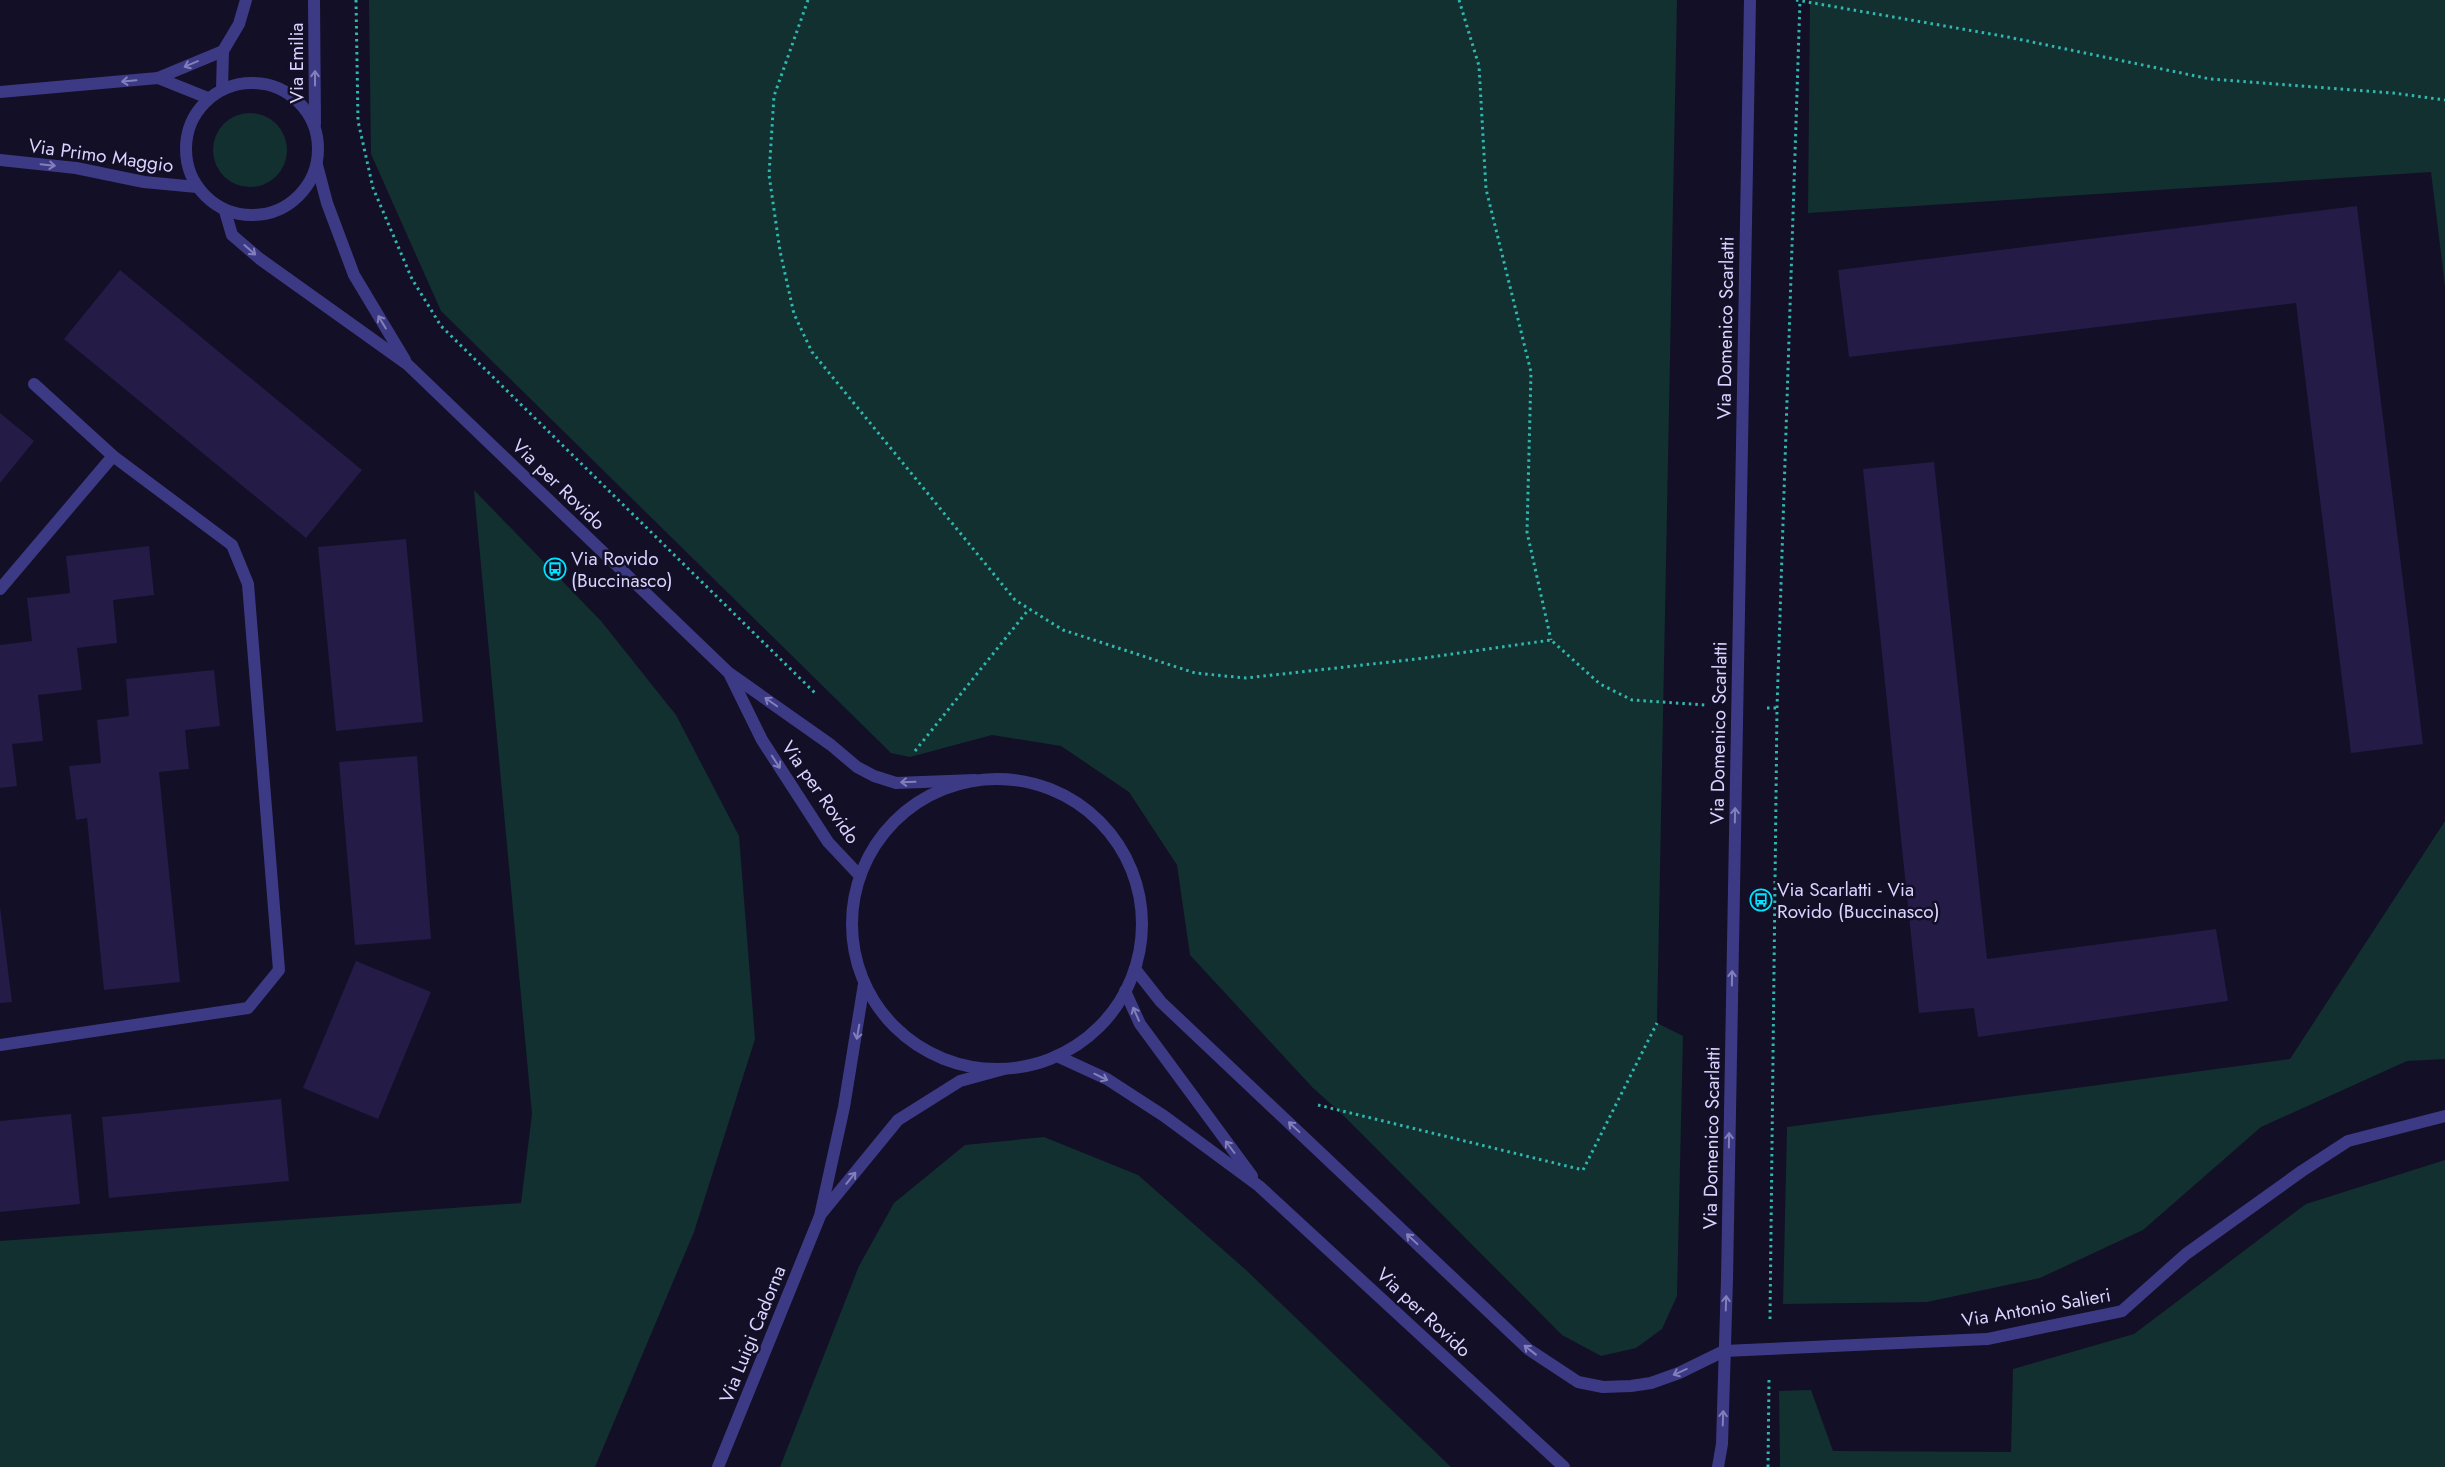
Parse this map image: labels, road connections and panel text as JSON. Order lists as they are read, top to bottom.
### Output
{
  "streets": {
    "street": [
      "Via Emilia",
      "Via Primo Maggio",
      "Via Domenico Scarlatti",
      "Via per Rovido",
      "Via Antonio Salieri",
      "Via Luigi Cadorna"
    ]
  },
  "crossings": [
    ["Via Emilia", "Via Primo Maggio"],
    ["Via Emilia", "Via per Rovido"],
    ["Via Primo Maggio", "Via per Rovido"],
    ["Via Domenico Scarlatti", "Via Antonio Salieri"]
  ],
  "one_way": ["Via Domenico Scarlatti"],
  "places": {
    "bus stop": ["Via Rovido (Buccinasco)", "Via Scarlatti - Via Rovido (Buccinasco)"]
  }
}
